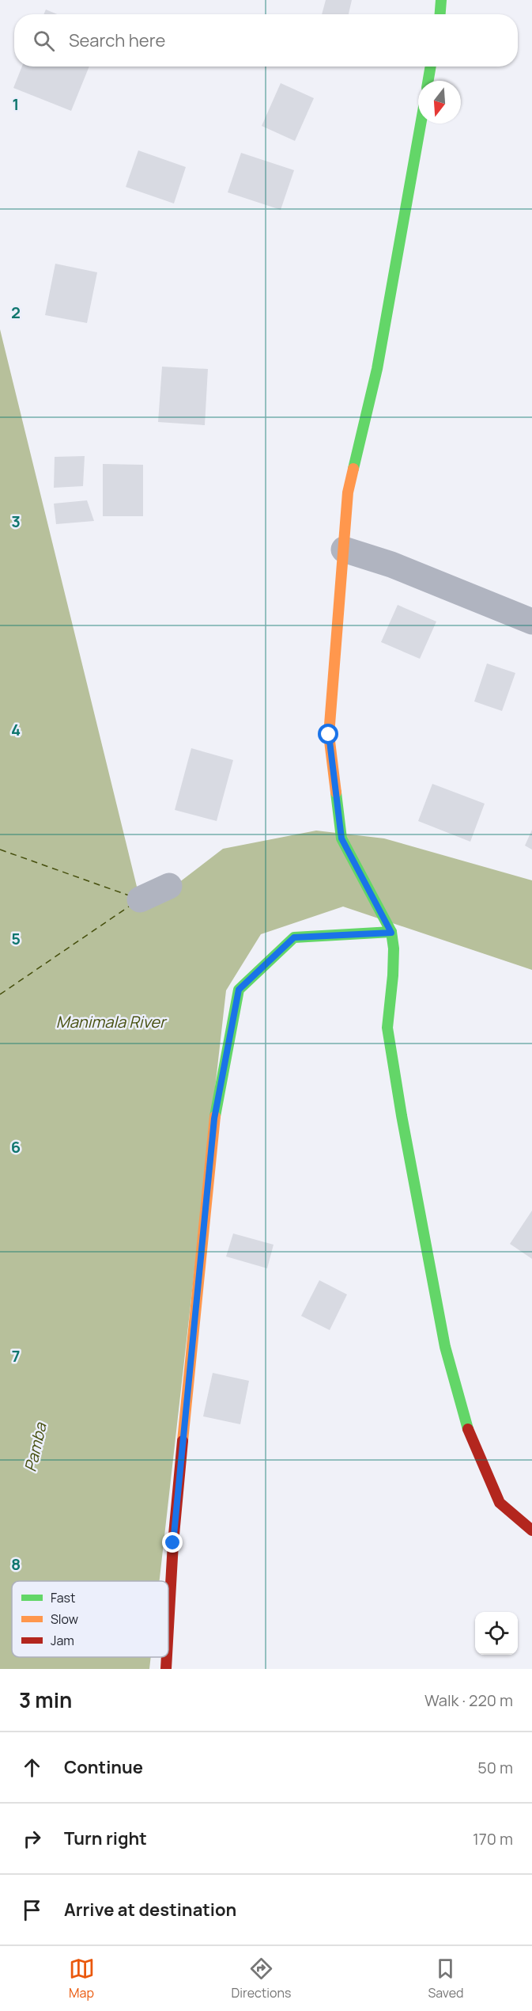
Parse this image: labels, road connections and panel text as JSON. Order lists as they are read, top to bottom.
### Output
{
  "water": ["Manimala River", "Pamba"],
  "legend": ["Fast", "Slow", "Jam"],
  "north": "bottom",
  "page": {
    "search": "Search here",
    "heading": ["3 min", "Walk · 220 m"],
    "list": [
      ["Continue", "50 m"],
      ["Turn right", "170 m"],
      "Arrive at destination"
    ],
    "nav": ["Map", "Directions", "Saved"]
  },
  "grid": {
    "rows": [
      "1",
      "2",
      "3",
      "4",
      "5",
      "6",
      "7",
      "8"
    ]
  }
}
